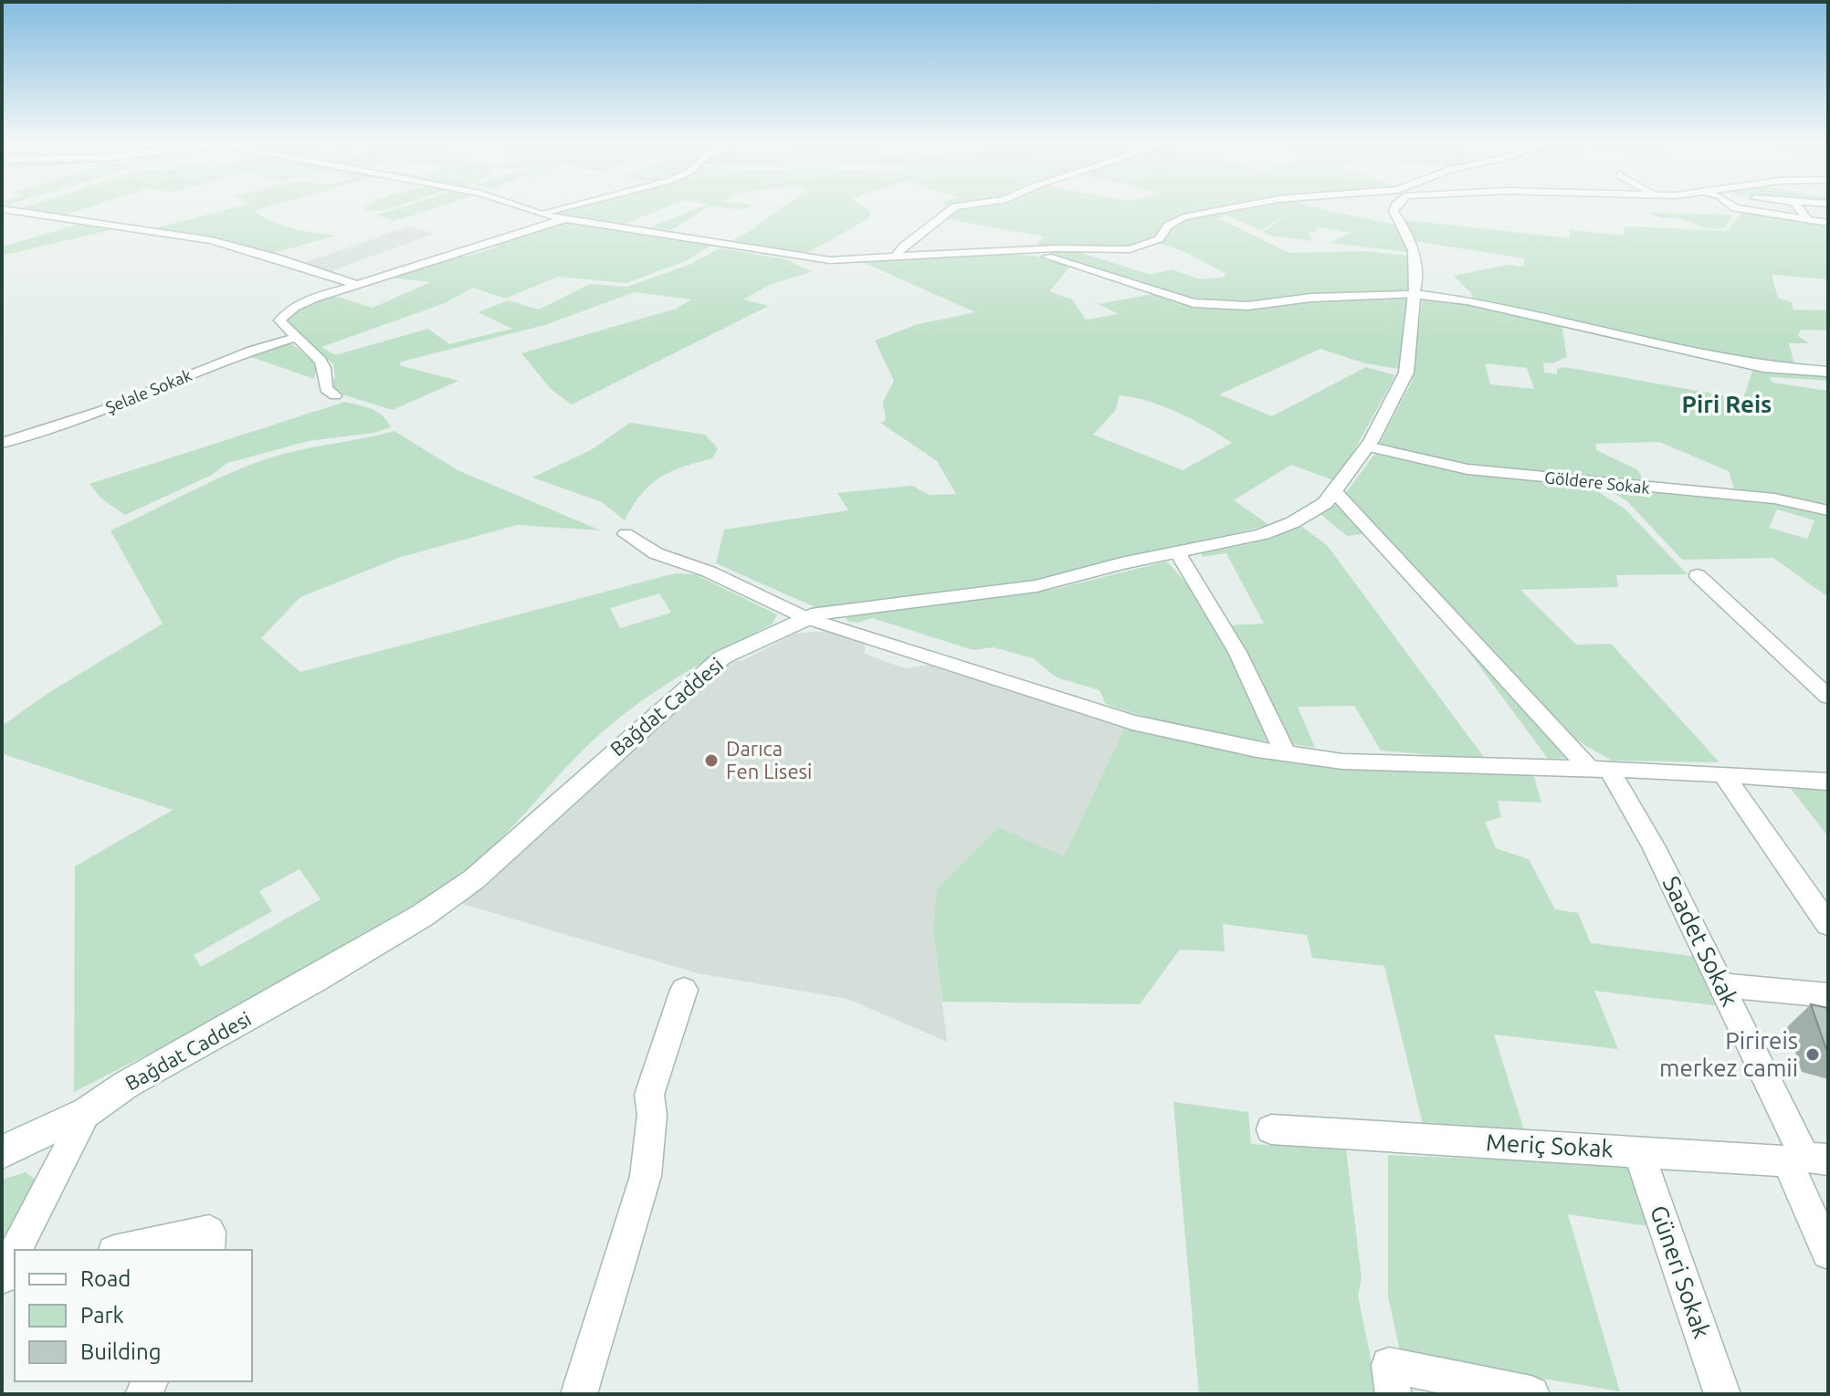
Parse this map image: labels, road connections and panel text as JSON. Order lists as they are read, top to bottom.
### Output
{
  "streets": {
    "street": [
      "Şelale Sokak",
      "Göldere Sokak",
      "Bağdat Caddesi",
      "Saadet Sokak",
      "Meriç Sokak",
      "Güneri Sokak"
    ]
  },
  "crossings": [
    ["Göldere Sokak", "Bağdat Caddesi"],
    ["Bağdat Caddesi", "Saadet Sokak"],
    ["Saadet Sokak", "Meriç Sokak"],
    ["Meriç Sokak", "Güneri Sokak"]
  ],
  "districts": ["Piri Reis"],
  "places": ["Darıca Fen Lisesi", "Pirireis merkez camii"],
  "legend": ["Road", "Park", "Building"]
}
